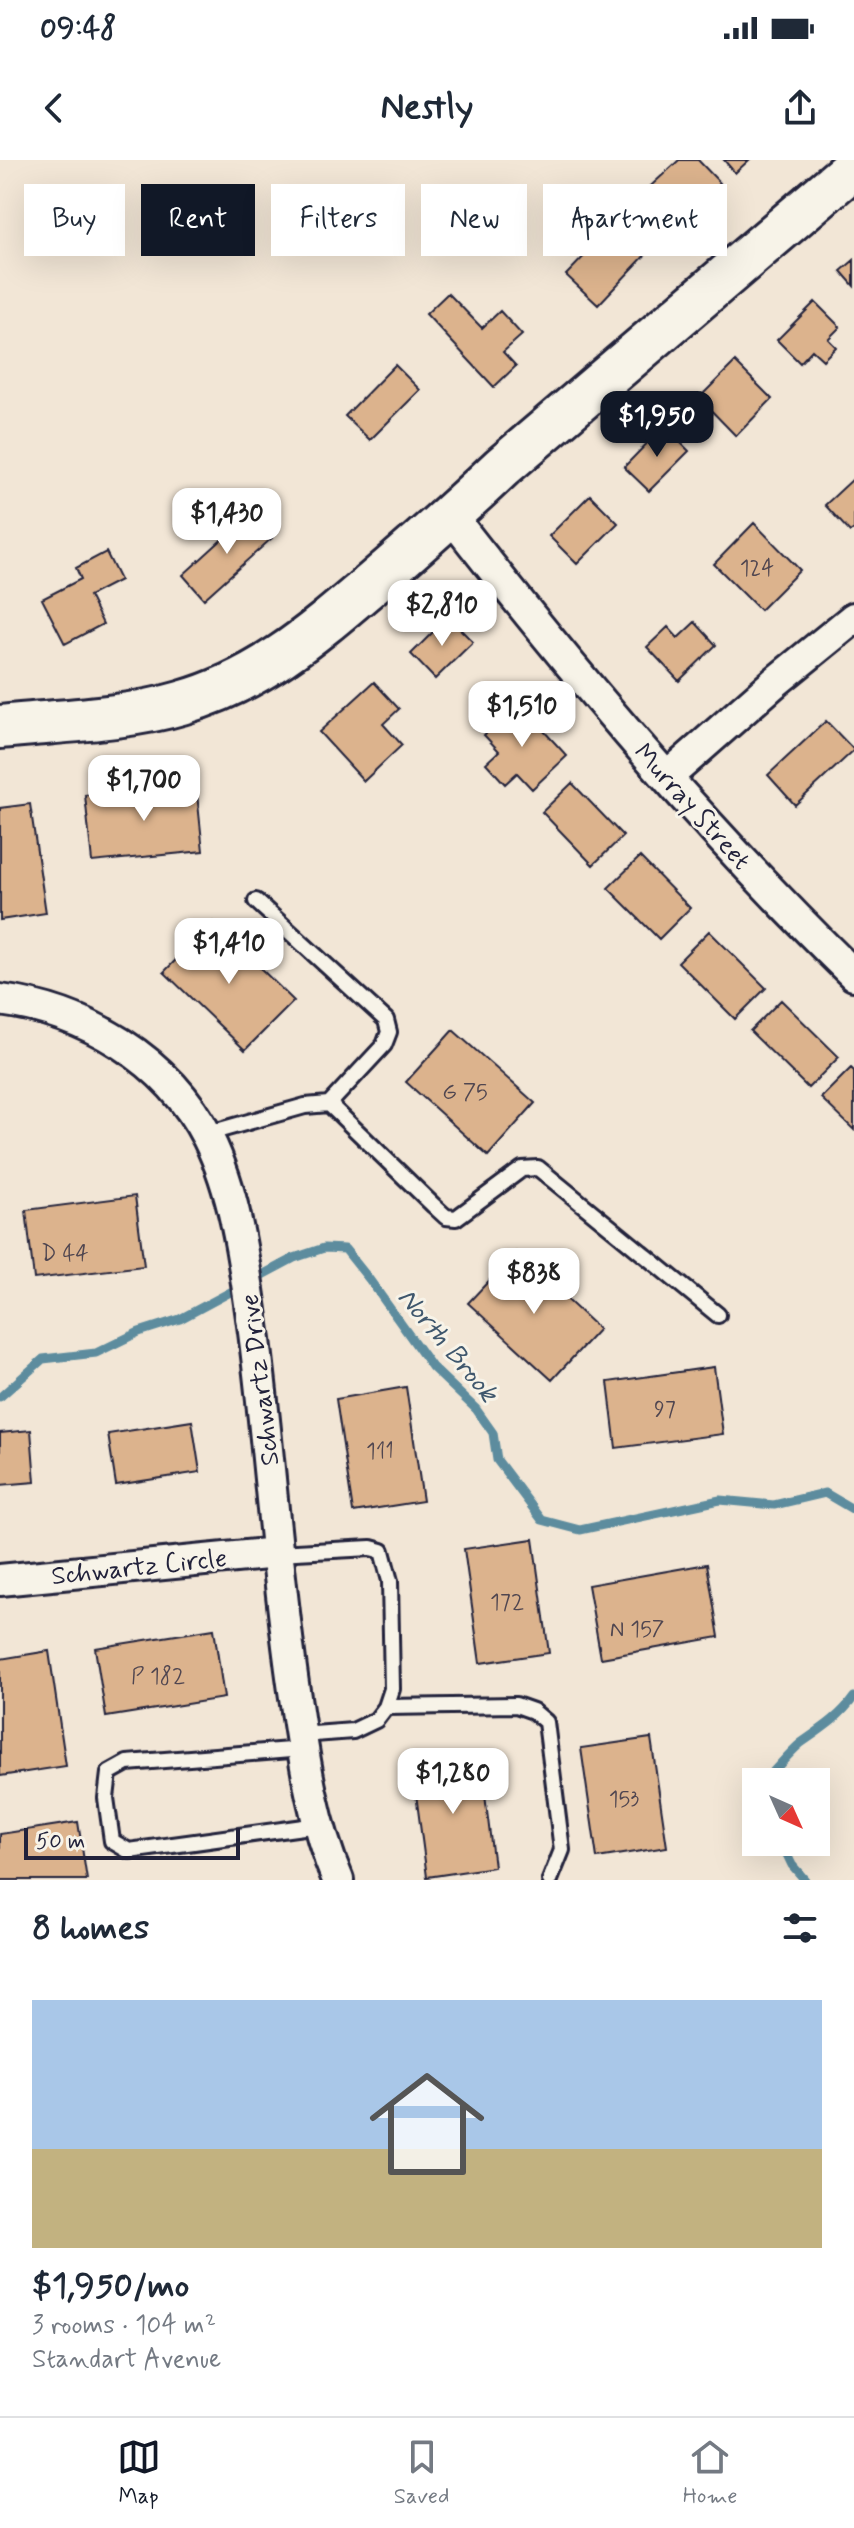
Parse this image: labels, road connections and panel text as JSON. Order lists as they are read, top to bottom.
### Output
{
  "streets": {
    "street": ["Murray Street", "Schwartz Drive", "Schwartz Circle"]
  },
  "crossings": [
    ["Schwartz Drive", "Schwartz Circle"]
  ],
  "water": ["North Brook"],
  "house_numbers": [
    "124",
    "G 75",
    "D 44",
    "97",
    "111",
    "172",
    "N 157",
    "P 182",
    "153"
  ],
  "scale_bar": "50 m",
  "north": "bottom right",
  "page": {
    "status": "09:48",
    "header": "Nestly",
    "chip": [
      "Buy",
      "Rent",
      "Filters",
      "New",
      "Apartment"
    ],
    "price": [
      "$1,950",
      "$1,430",
      "$2,810",
      "$1,510",
      "$1,700",
      "$1,410",
      "$838",
      "$1,280"
    ],
    "scale": "50 m",
    "heading": "8 homes",
    "list": [
      {
        "name": "$1,950/mo",
        "note": "3 rooms · 104 m² · Standart Avenue"
      }
    ],
    "tabs": ["Map", "Saved", "Home"]
  }
}
